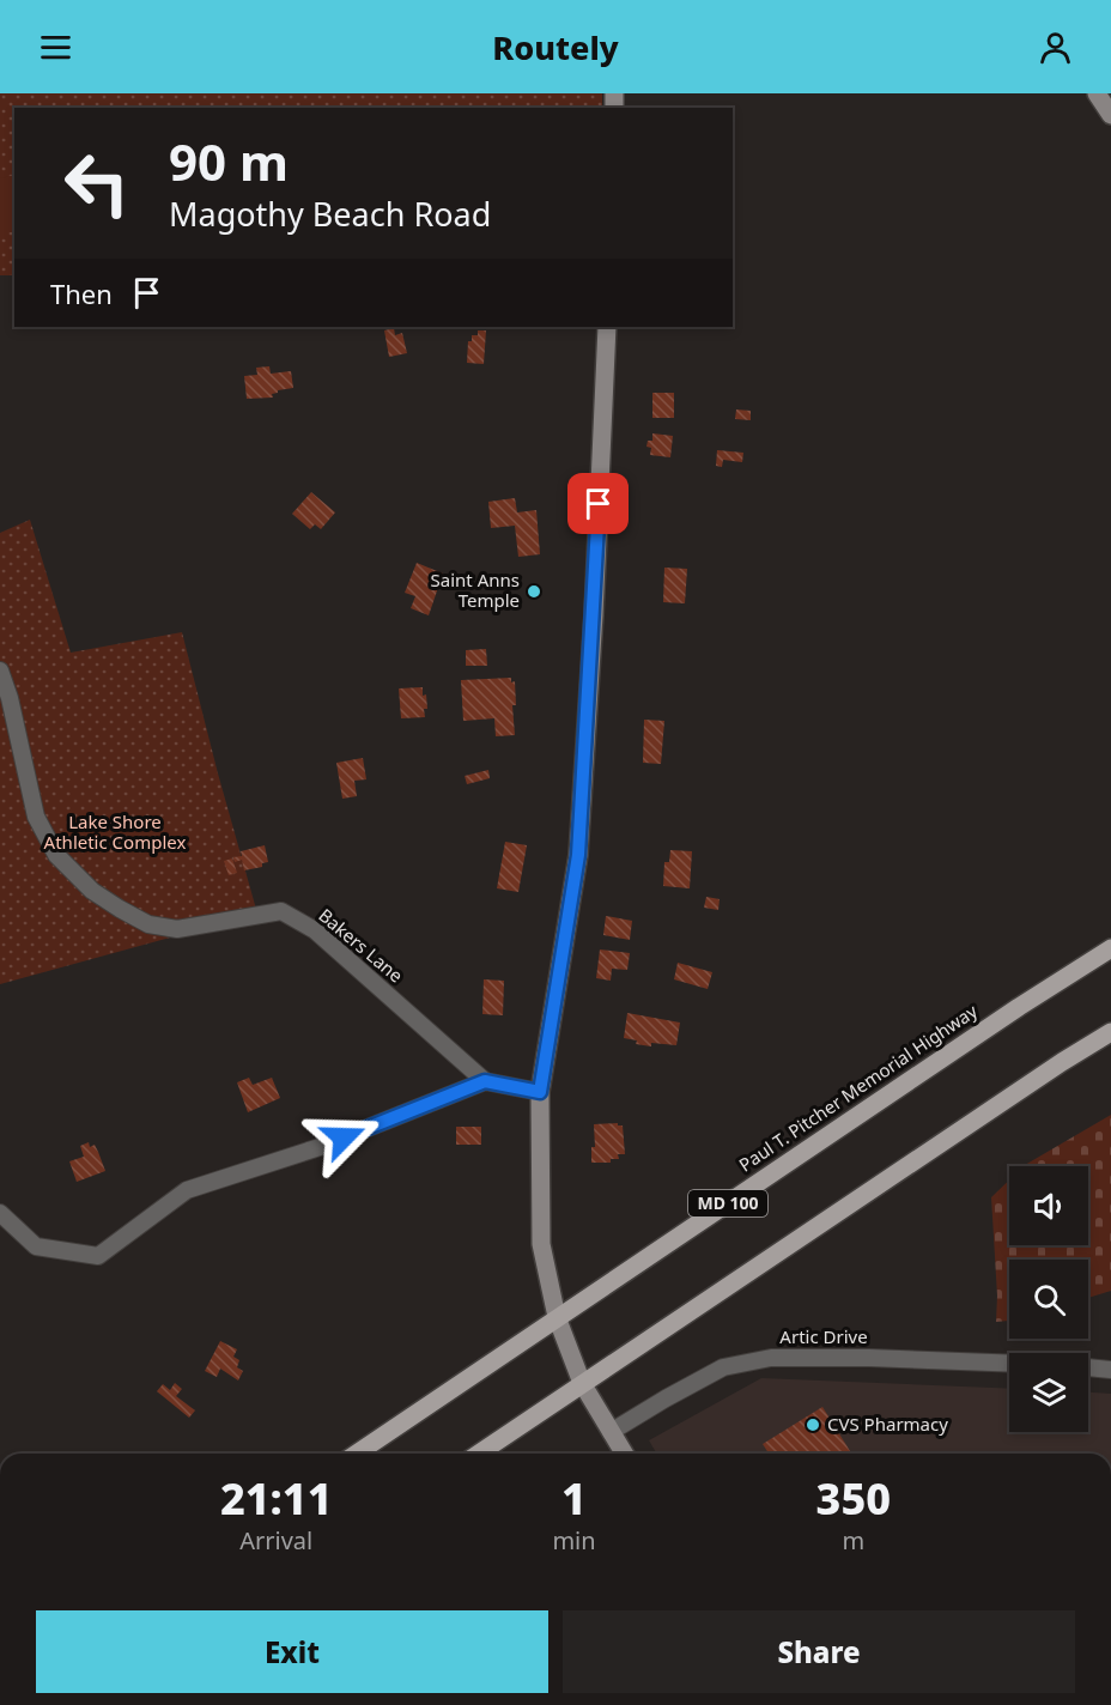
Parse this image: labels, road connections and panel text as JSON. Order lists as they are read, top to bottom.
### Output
{
  "streets": {
    "main road": ["Paul T. Pitcher Memorial Highway", "MD 100"],
    "street": ["Bakers Lane", "Artic Drive"]
  },
  "parks": ["Lake Shore Athletic Complex"],
  "places": ["Saint Anns Temple", "CVS Pharmacy"],
  "page": {
    "header": "Routely",
    "turn": ["90 m", "Magothy Beach Road"],
    "then": "Then",
    "eta": [
      "21:11",
      "Arrival",
      "1",
      "min",
      "350",
      "m"
    ],
    "buttons": ["Exit", "Share"]
  }
}
